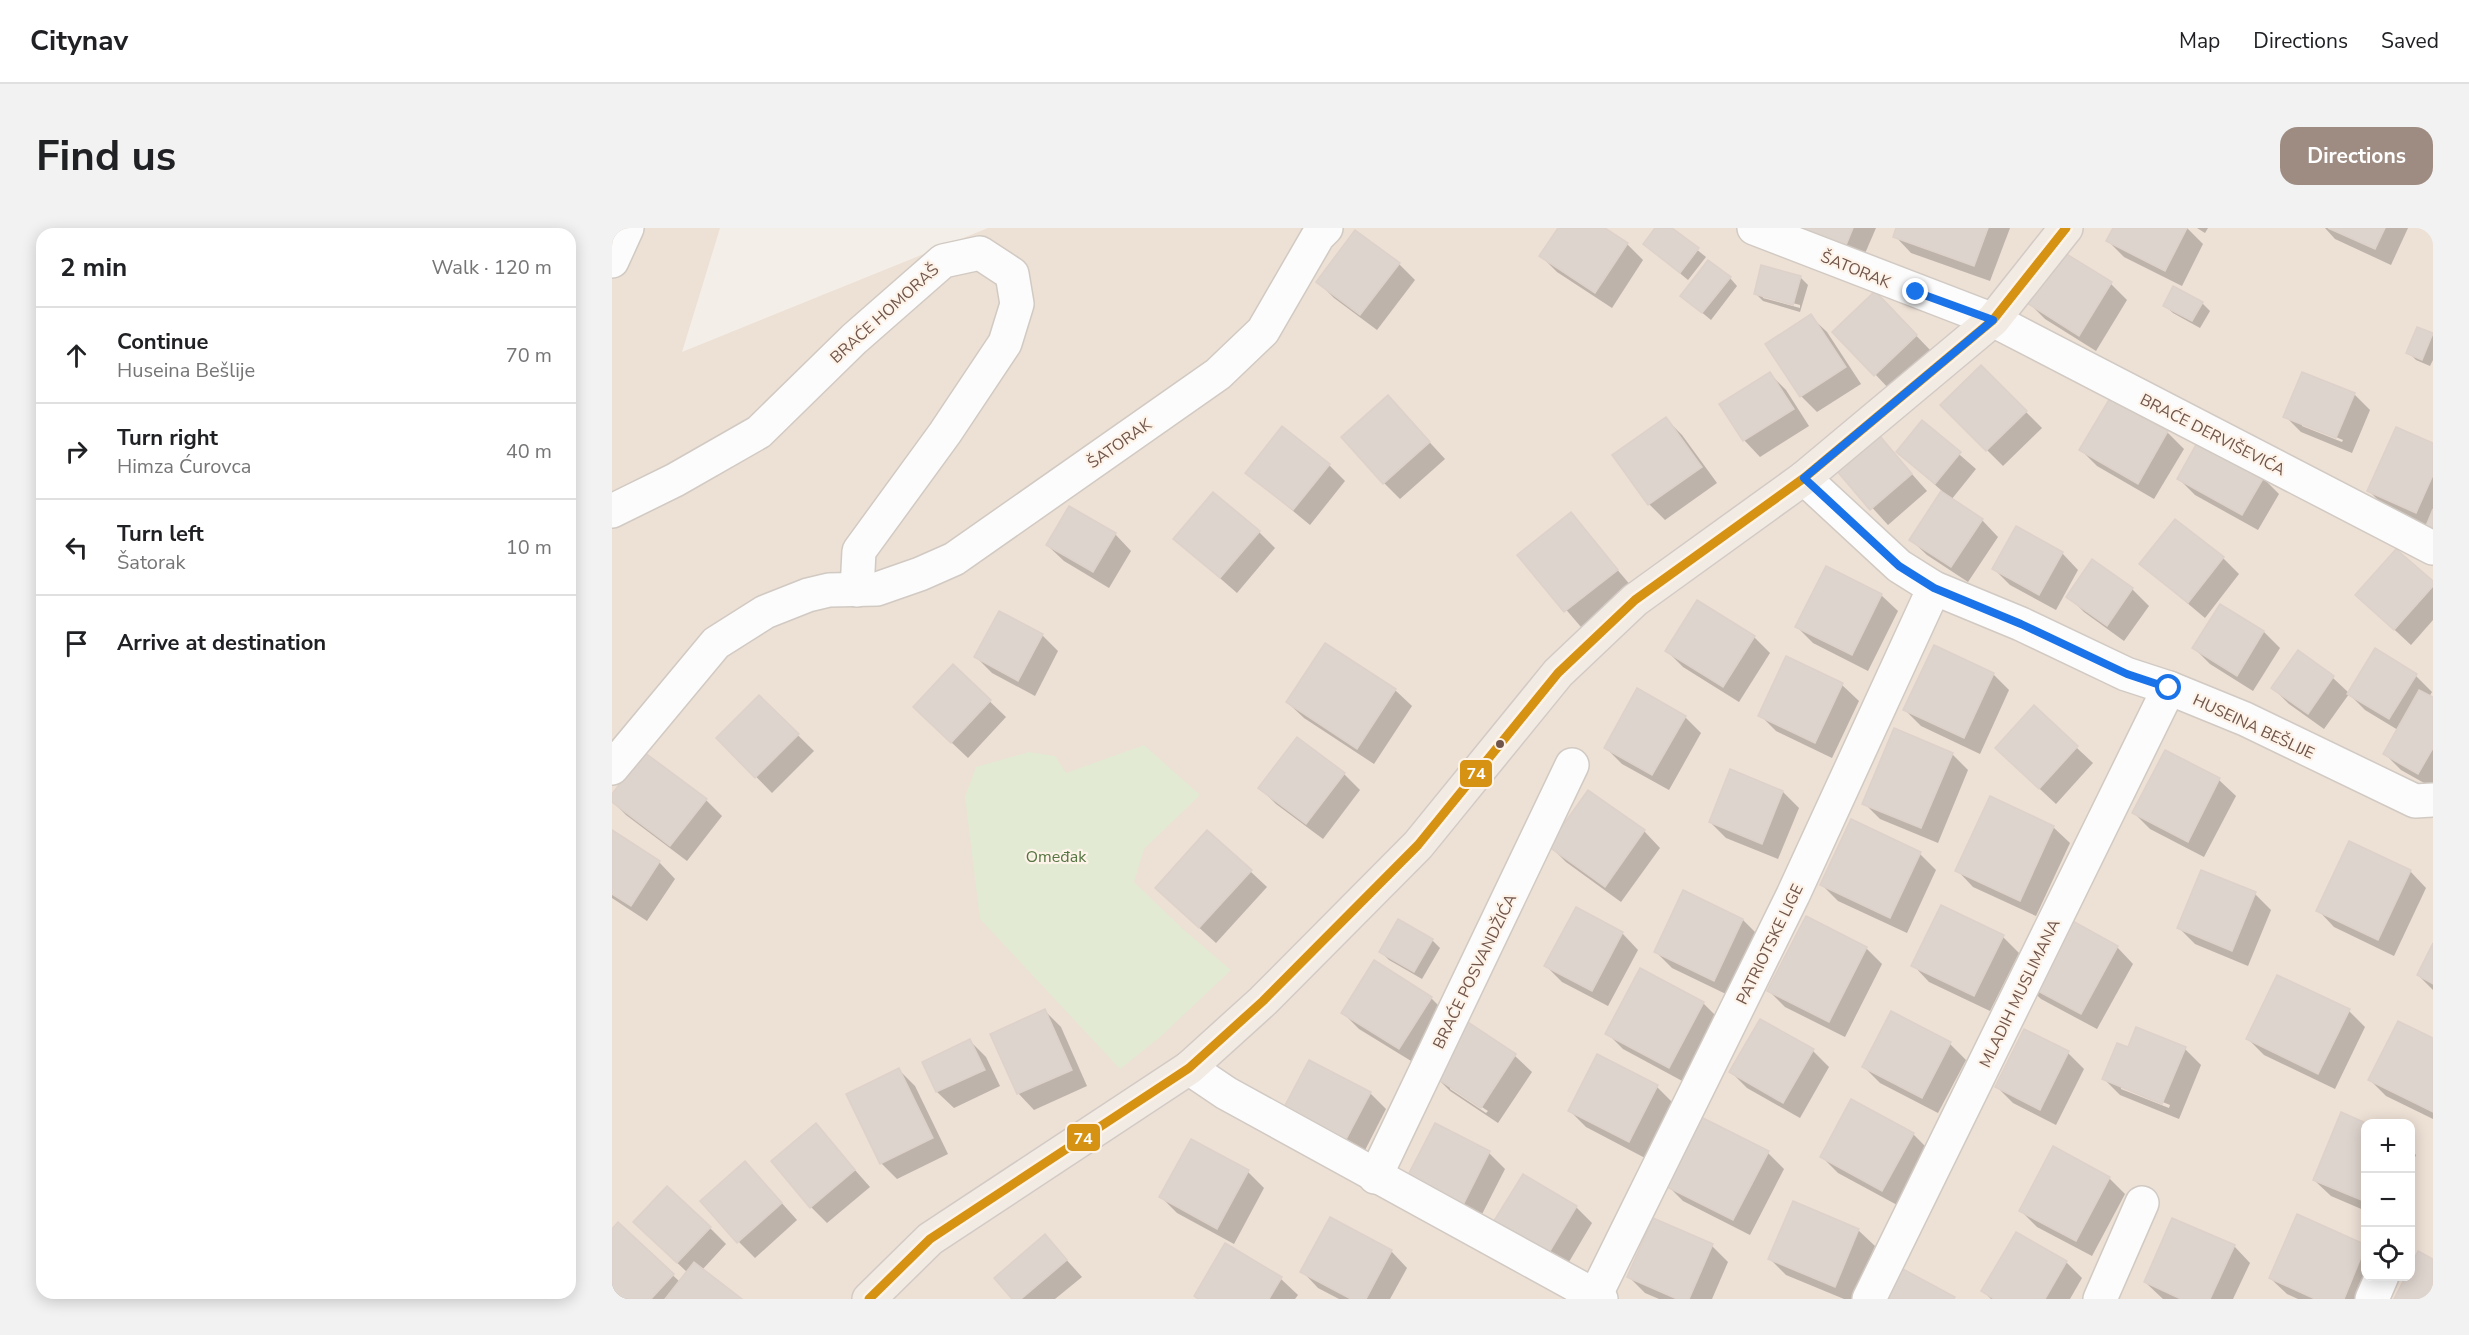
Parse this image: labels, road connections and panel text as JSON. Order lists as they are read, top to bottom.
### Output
{
  "streets": {
    "street": [
      "ŠATORAK",
      "BRAĆE HOMORAŠ",
      "BRAĆE DERVIŠEVIĆA",
      "HUSEINA BEŠLIJE",
      "PATRIOTSKE LIGE",
      "BRAĆE POSVANDŽIĆA",
      "MLADIH MUSLIMANA"
    ]
  },
  "crossings": [
    ["ŠATORAK", "BRAĆE HOMORAŠ"],
    ["ŠATORAK", "BRAĆE DERVIŠEVIĆA"],
    ["HUSEINA BEŠLIJE", "PATRIOTSKE LIGE"],
    ["HUSEINA BEŠLIJE", "MLADIH MUSLIMANA"]
  ],
  "parks": ["Omeđak"],
  "lines": ["transit line 74"],
  "page": {
    "header": "Citynav",
    "nav": ["Map", "Directions", "Saved"],
    "buttons": "Directions",
    "title": "Find us",
    "heading": ["2 min", "Walk · 120 m"],
    "list": [
      ["Continue", "Huseina Bešlije", "70 m"],
      ["Turn right", "Himza Ćurovca", "40 m"],
      ["Turn left", "Šatorak", "10 m"],
      "Arrive at destination"
    ],
    "map_buttons": ["+", "−"]
  }
}
